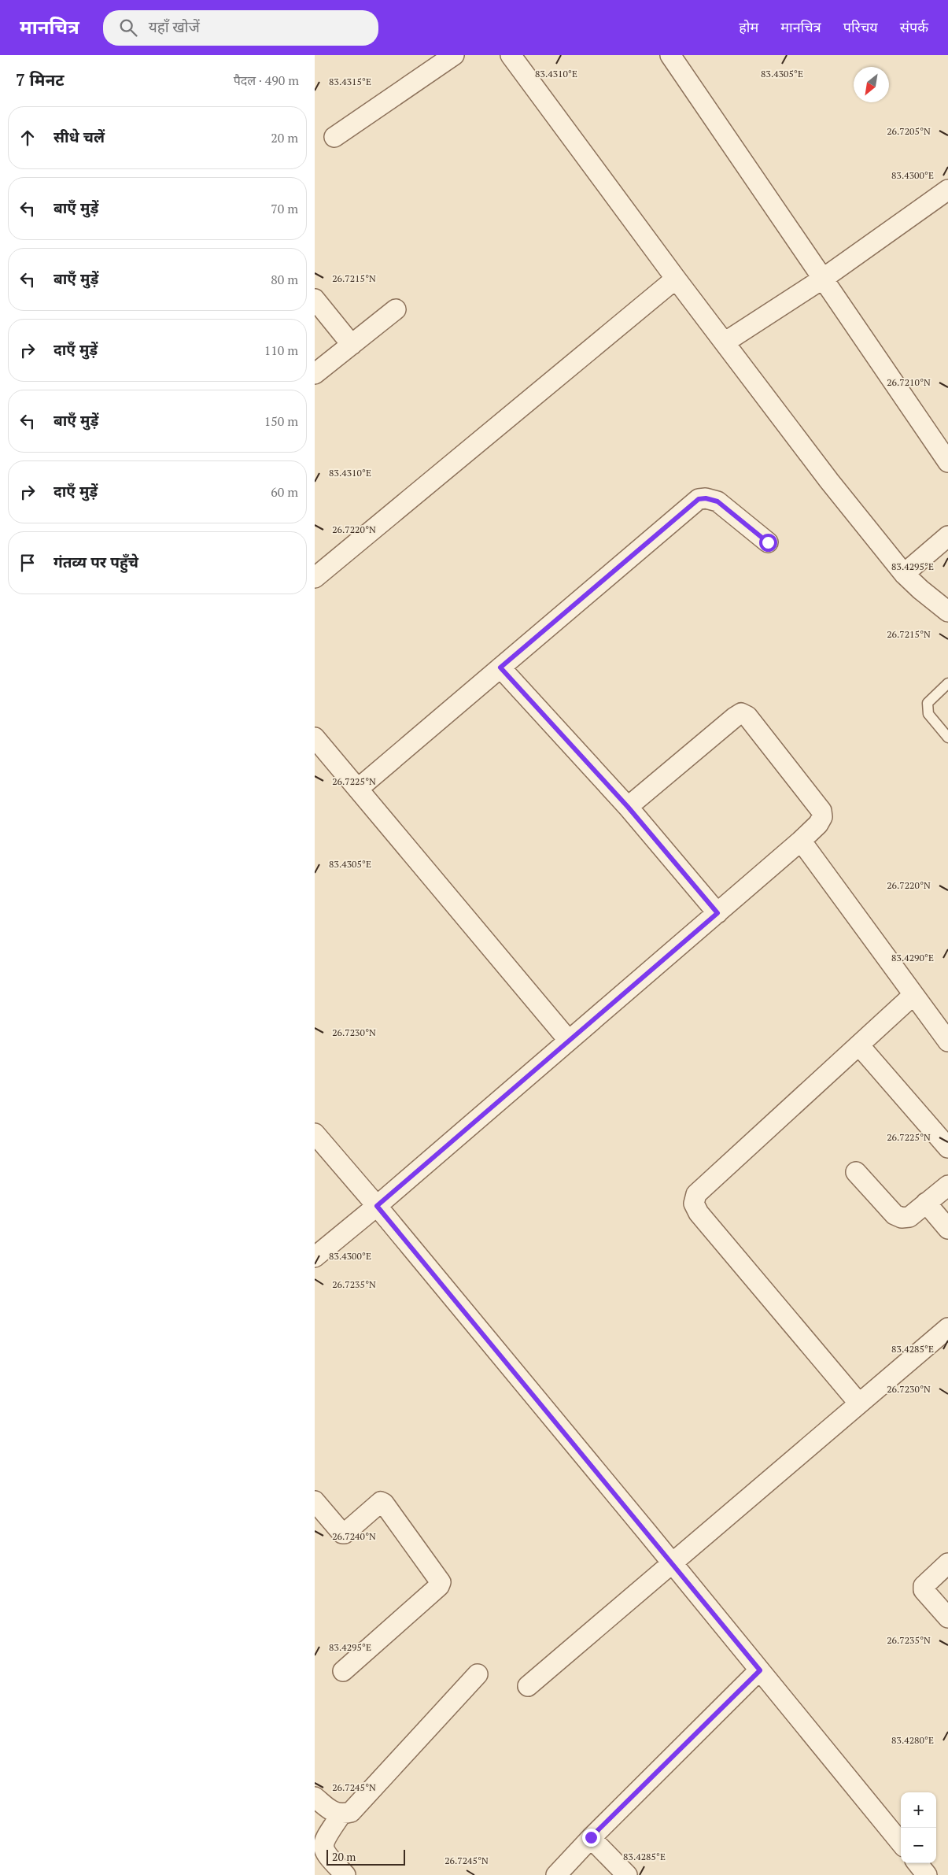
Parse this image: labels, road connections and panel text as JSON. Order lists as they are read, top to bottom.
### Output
{
  "scale_bar": "20 m",
  "north": "bottom left",
  "page": {
    "header": "मानचित्र",
    "search": "यहाँ खोजें",
    "nav": [
      "होम",
      "मानचित्र",
      "परिचय",
      "संपर्क"
    ],
    "heading": ["7 मिनट", "पैदल · 490 m"],
    "list": [
      ["सीधे चलें", "20 m"],
      ["बाएँ मुड़ें", "70 m"],
      ["बाएँ मुड़ें", "80 m"],
      ["दाएँ मुड़ें", "110 m"],
      ["बाएँ मुड़ें", "150 m"],
      ["दाएँ मुड़ें", "60 m"],
      "गंतव्य पर पहुँचे"
    ],
    "map_buttons": ["+", "−"],
    "scale": "20 m"
  },
  "coordinates": [
    "83.4310°E",
    "83.4305°E",
    "83.4315°E",
    "26.7205°N",
    "83.4300°E",
    "26.7215°N",
    "26.7210°N",
    "26.7220°N",
    "83.4295°E",
    "26.7225°N",
    "83.4290°E",
    "26.7230°N",
    "26.7235°N",
    "83.4285°E",
    "26.7240°N",
    "83.4280°E",
    "26.7245°N"
  ]
}
